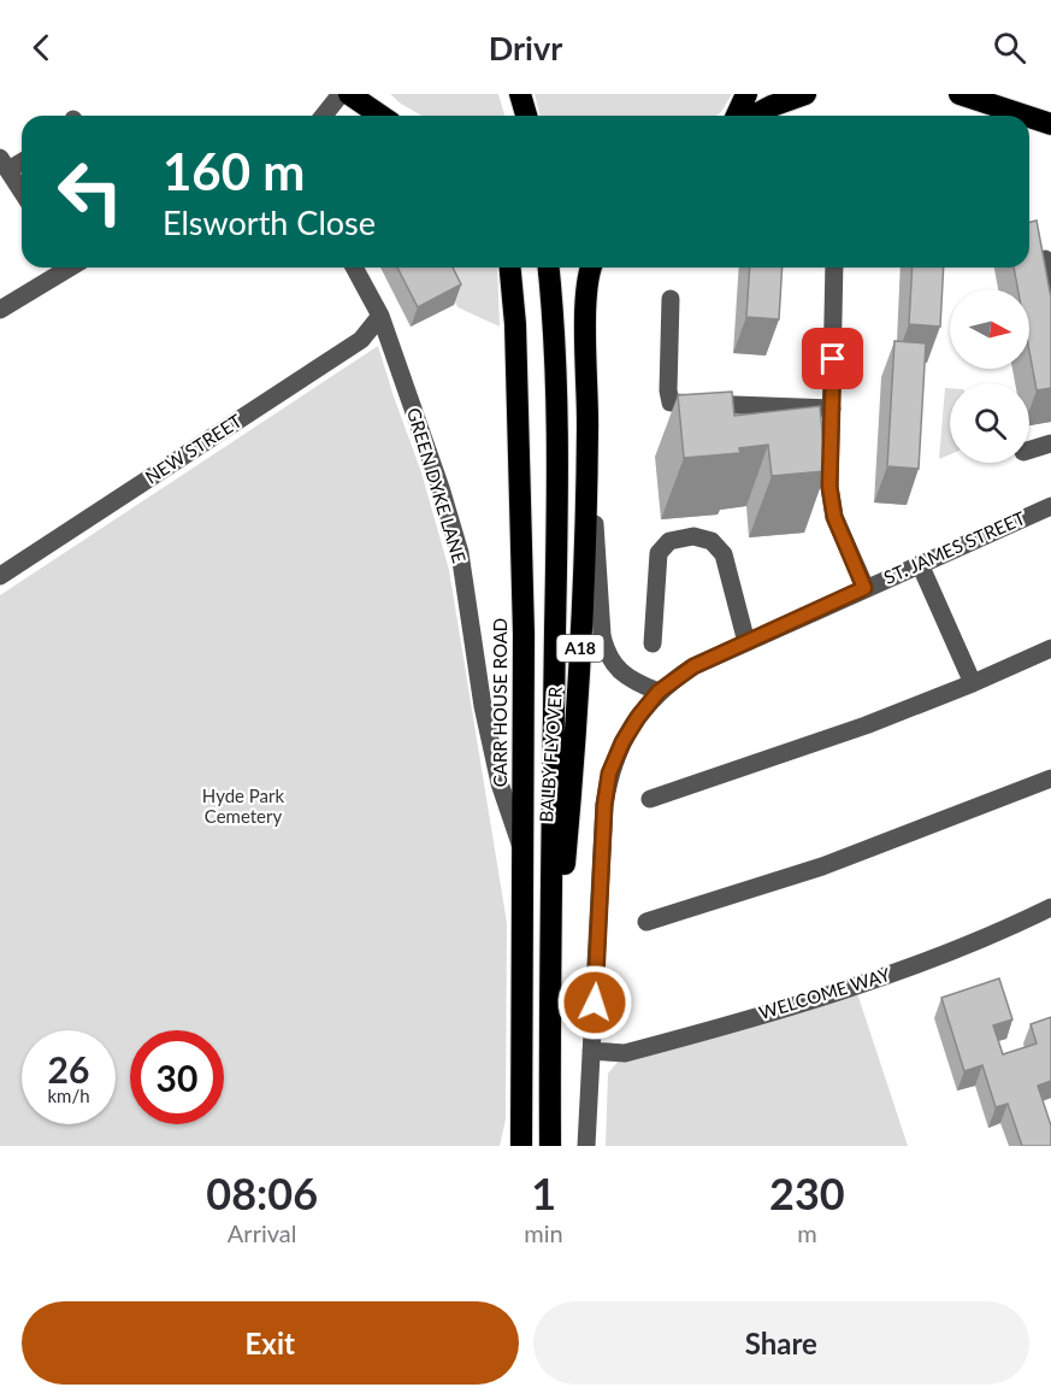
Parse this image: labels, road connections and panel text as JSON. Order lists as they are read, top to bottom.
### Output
{
  "streets": {
    "highway": ["A18", "CARR HOUSE ROAD", "BALBY FLYOVER"],
    "street": [
      "NEW STREET",
      "GREEN DYKE LANE",
      "ST. JAMES STREET",
      "WELCOME WAY"
    ]
  },
  "crossings": [
    ["NEW STREET", "GREEN DYKE LANE"],
    ["GREEN DYKE LANE", "CARR HOUSE ROAD"],
    ["ST. JAMES STREET", "WELCOME WAY"],
    ["A18", "BALBY FLYOVER"]
  ],
  "parks": ["Hyde Park Cemetery"],
  "north": "right",
  "page": {
    "header": "Drivr",
    "turn": ["160 m", "Elsworth Close"],
    "speed": "26 km/h",
    "limit": "30",
    "eta": [
      "08:06",
      "Arrival",
      "1",
      "min",
      "230",
      "m"
    ],
    "buttons": ["Exit", "Share"]
  }
}
